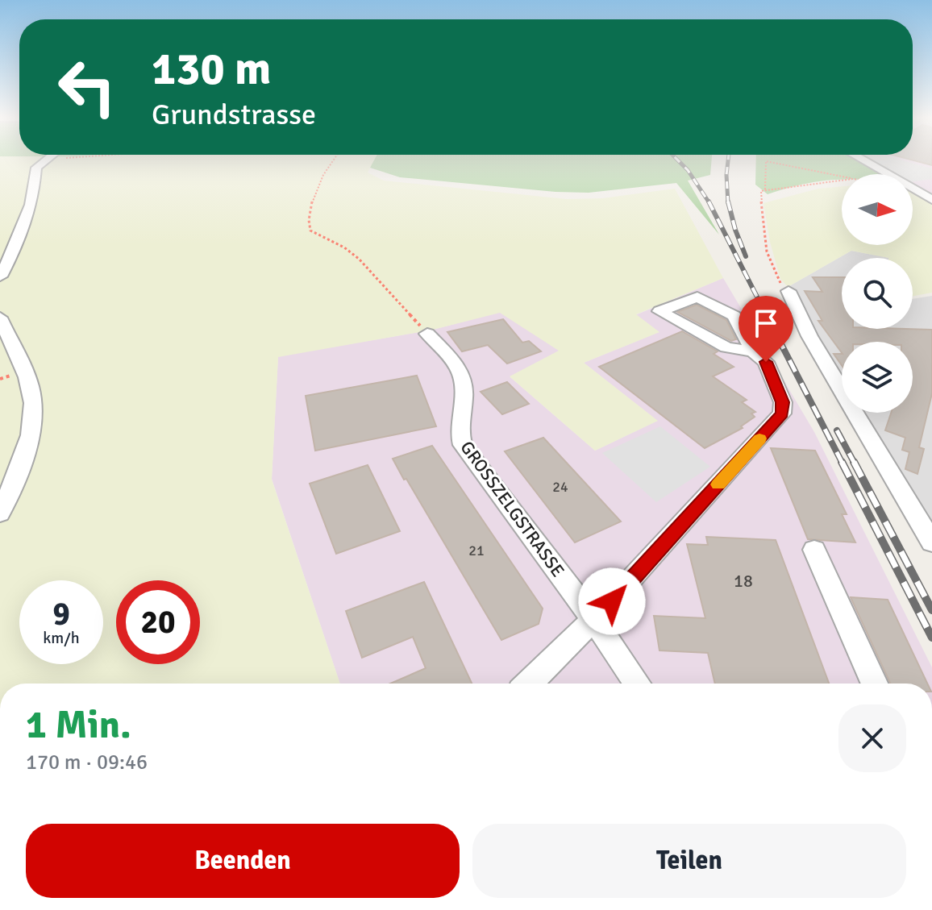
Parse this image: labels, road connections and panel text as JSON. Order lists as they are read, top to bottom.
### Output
{
  "streets": {
    "street": ["GROSSZELGSTRASSE"]
  },
  "house_numbers": ["24", "21", "18"],
  "north": "right",
  "page": {
    "turn": ["130 m", "Grundstrasse"],
    "speed": "9 km/h",
    "limit": "20",
    "heading": ["1 Min.", "170 m · 09:46"],
    "buttons": ["Beenden", "Teilen"]
  }
}
